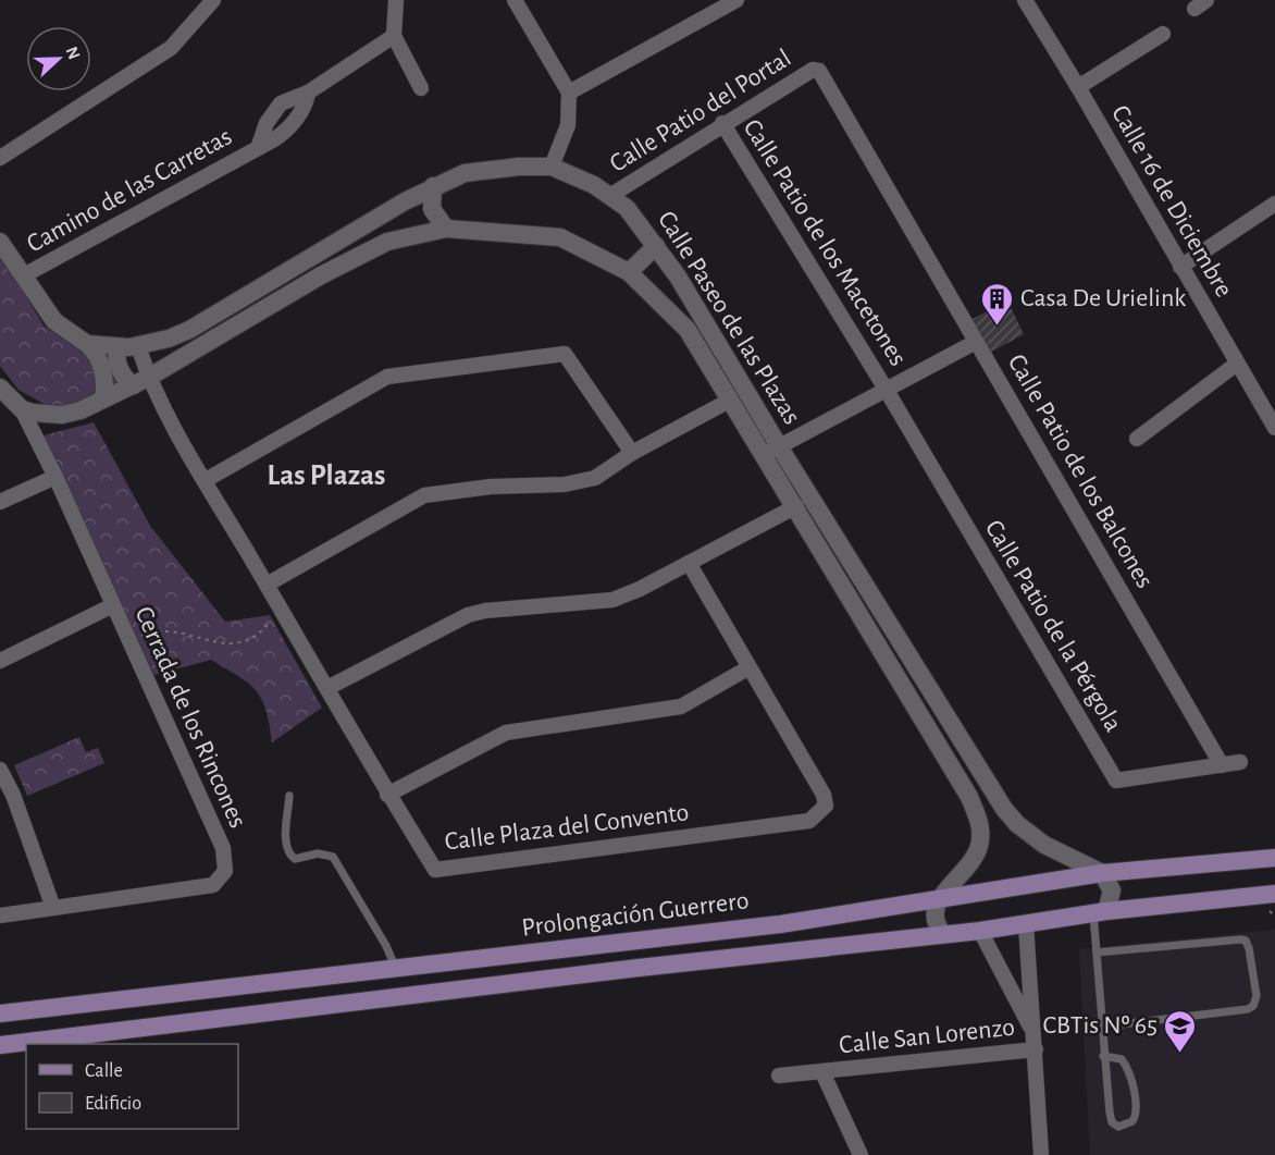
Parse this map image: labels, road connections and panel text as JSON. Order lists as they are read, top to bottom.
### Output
{
  "streets": {
    "main road": ["Prolongación Guerrero"],
    "street": [
      "Calle Patio del Portal",
      "Camino de las Carretas",
      "Calle 16 de Diciembre",
      "Calle Patio de los Macetones",
      "Calle Paseo de las Plazas",
      "Calle Patio de los Balcones",
      "Calle Patio de la Pérgola",
      "Cerrada de los Rincones",
      "Calle Plaza del Convento",
      "Calle San Lorenzo"
    ]
  },
  "crossings": [
    ["Calle Patio del Portal", "Calle Patio de los Macetones"],
    ["Calle Patio del Portal", "Calle Paseo de las Plazas"],
    ["Calle Patio del Portal", "Calle Patio de los Balcones"],
    ["Camino de las Carretas", "Calle Paseo de las Plazas"],
    ["Calle Patio de los Macetones", "Calle Patio de la Pérgola"],
    ["Calle Paseo de las Plazas", "Cerrada de los Rincones"],
    ["Calle Paseo de las Plazas", "Calle Plaza del Convento"],
    ["Calle Paseo de las Plazas", "Prolongación Guerrero"],
    ["Calle Patio de los Balcones", "Calle Patio de la Pérgola"]
  ],
  "districts": ["Las Plazas"],
  "places": {
    "building": ["Casa De Urielink"],
    "school or university": ["CBTis Nº 65"]
  },
  "legend": ["Calle", "Edificio"],
  "north": "right"
}
